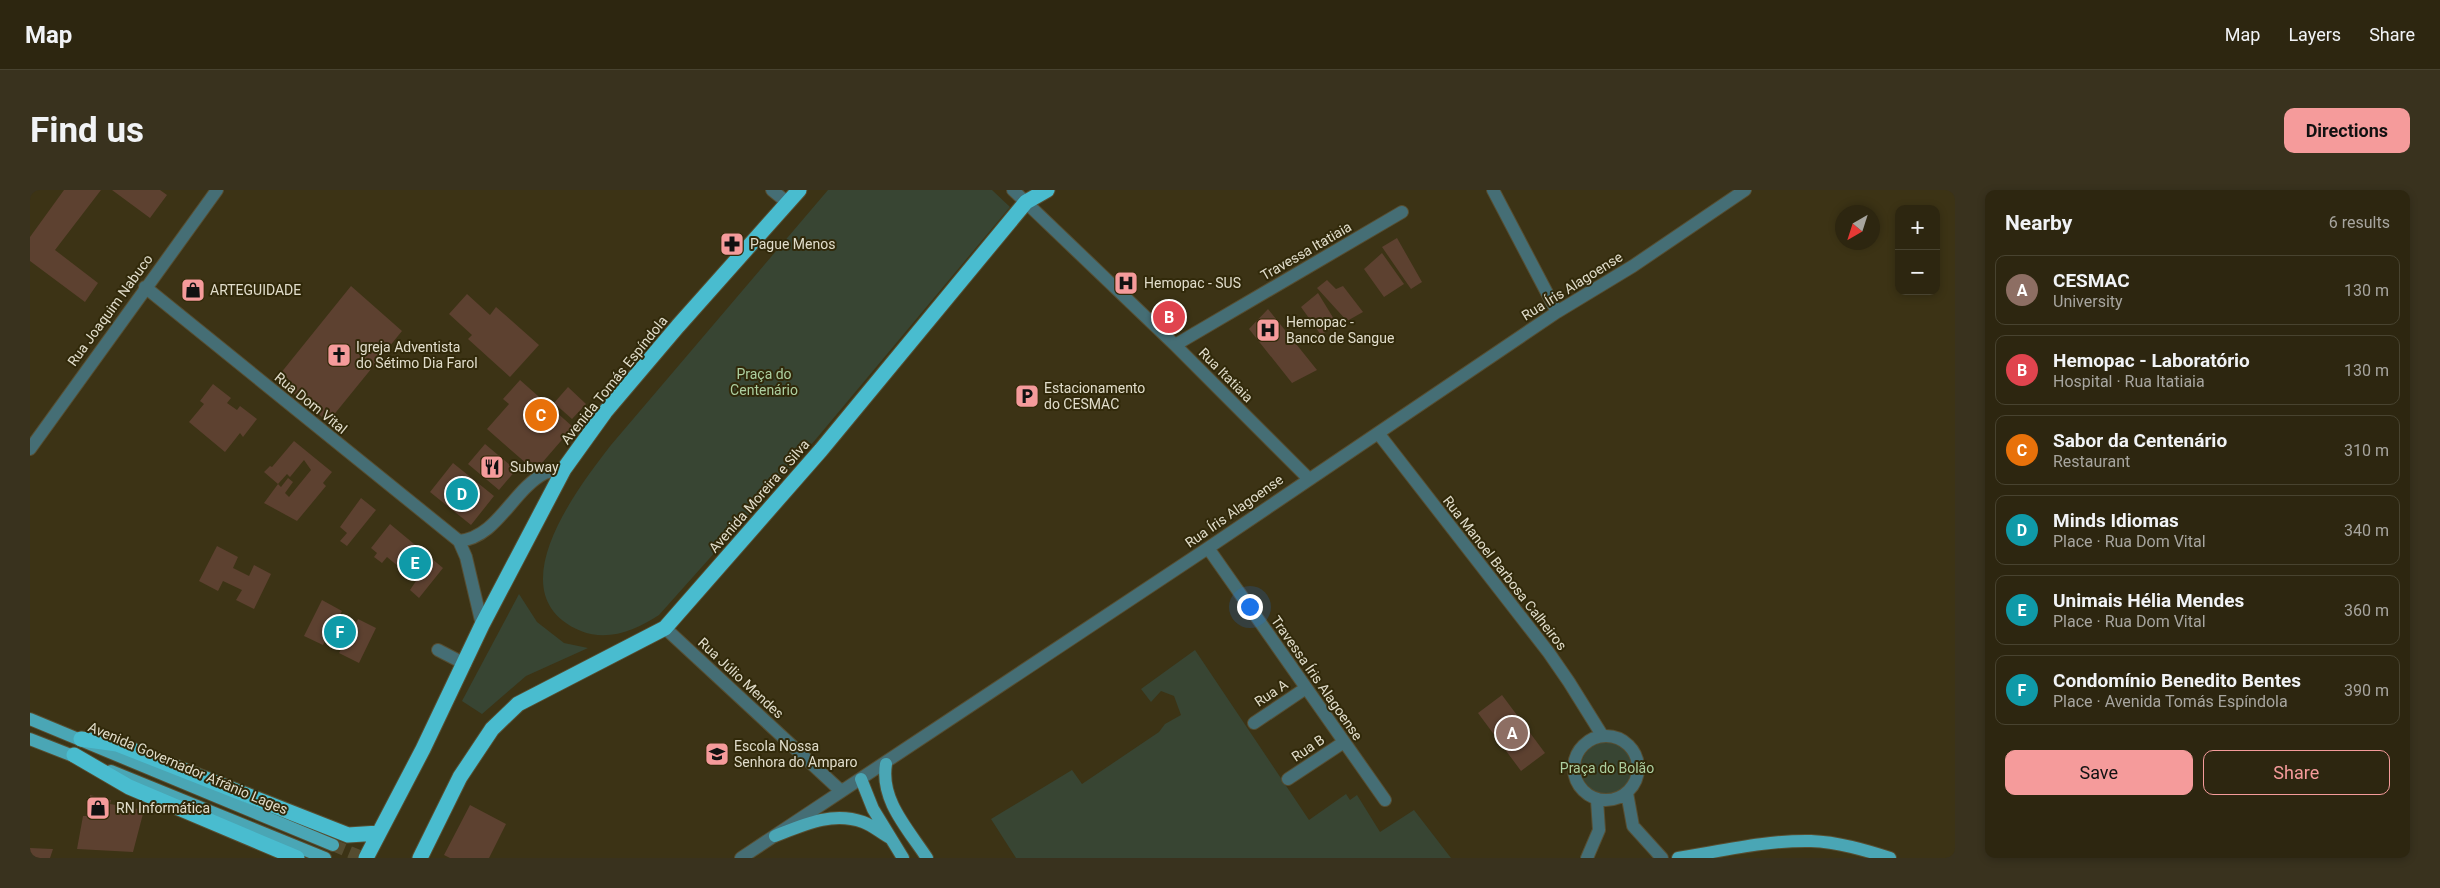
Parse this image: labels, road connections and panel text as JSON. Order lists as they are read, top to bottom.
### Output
{
  "streets": {
    "highway": ["Avenida Tomás Espíndola", "Avenida Moreira e Silva"],
    "main road": ["Avenida Governador Afrânio Lages"],
    "street": [
      "Travessa Itatiaia",
      "Rua Íris Alagoense",
      "Rua Joaquim Nabuco",
      "Rua Itatiaia",
      "Rua Dom Vital",
      "Rua Manoel Barbosa Calheiros",
      "Rua Júlio Mendes",
      "Travessa Íris Alagoense",
      "Rua A",
      "Rua B"
    ]
  },
  "crossings": [
    ["Travessa Itatiaia", "Rua Itatiaia"],
    ["Rua Íris Alagoense", "Rua Itatiaia"],
    ["Rua Íris Alagoense", "Rua Manoel Barbosa Calheiros"],
    ["Rua Íris Alagoense", "Rua Júlio Mendes"],
    ["Rua Íris Alagoense", "Travessa Íris Alagoense"],
    ["Rua Joaquim Nabuco", "Rua Dom Vital"],
    ["Rua Itatiaia", "Avenida Moreira e Silva"],
    ["Avenida Moreira e Silva", "Rua Júlio Mendes"],
    ["Travessa Íris Alagoense", "Rua A"],
    ["Travessa Íris Alagoense", "Rua B"]
  ],
  "parks": ["Praça do Centenário", "Praça do Bolão"],
  "places": {
    "pharmacy": ["Pague Menos"],
    "hospital": ["Hemopac - SUS", "Hemopac - Banco de Sangue"],
    "shop": ["ARTEGUIDADE", "RN Informática"],
    "church": ["Igreja Adventista do Sétimo Dia Farol"],
    "parking": ["Estacionamento do CESMAC"],
    "restaurant": ["Subway"],
    "school or university": ["Escola Nossa Senhora do Amparo"]
  },
  "north": "bottom left",
  "page": {
    "header": "Map",
    "nav": ["Map", "Layers", "Share"],
    "buttons": [
      "Directions",
      ["Save", "Share"]
    ],
    "title": "Find us",
    "heading": ["Nearby", "6 results"],
    "map_buttons": ["+", "−"],
    "list": [
      {
        "mark": "A",
        "name": "CESMAC",
        "note": "University",
        "value": "130 m"
      },
      {
        "mark": "B",
        "name": "Hemopac - Laboratório",
        "note": "Hospital · Rua Itatiaia",
        "value": "130 m"
      },
      {
        "mark": "C",
        "name": "Sabor da Centenário",
        "note": "Restaurant",
        "value": "310 m"
      },
      {
        "mark": "D",
        "name": "Minds Idiomas",
        "note": "Place · Rua Dom Vital",
        "value": "340 m"
      },
      {
        "mark": "E",
        "name": "Unimais Hélia Mendes",
        "note": "Place · Rua Dom Vital",
        "value": "360 m"
      },
      {
        "mark": "F",
        "name": "Condomínio Benedito Bentes",
        "note": "Place · Avenida Tomás Espíndola",
        "value": "390 m"
      }
    ],
    "pins": [
      "B",
      "C",
      "D",
      "E",
      "F",
      "A"
    ]
  }
}
